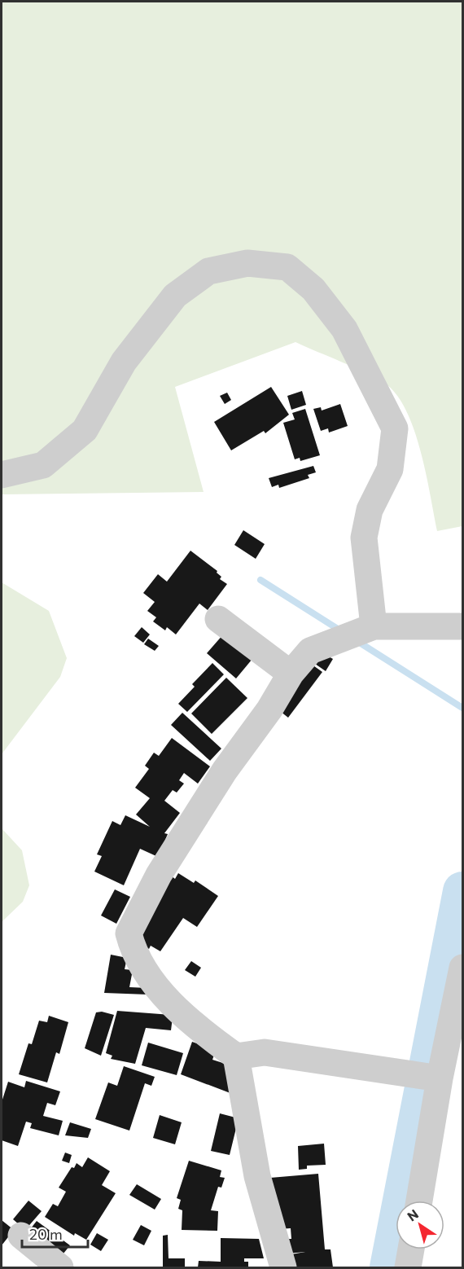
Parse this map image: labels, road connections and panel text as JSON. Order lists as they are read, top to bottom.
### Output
{
  "scale_bar": "20 m",
  "north": "top left"
}
